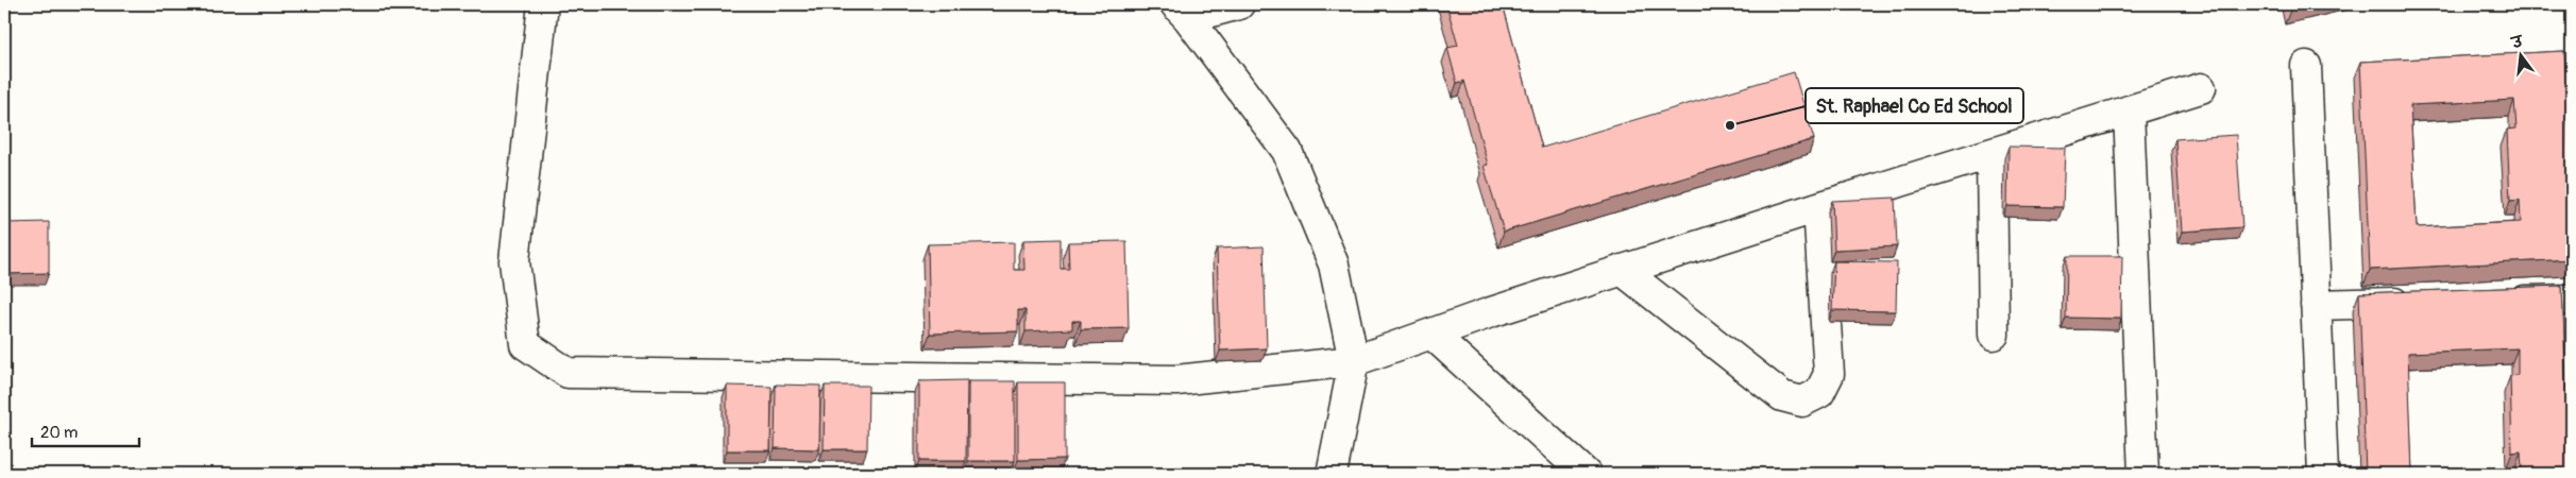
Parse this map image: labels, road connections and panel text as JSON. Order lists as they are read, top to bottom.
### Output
{
  "places": ["St. Raphael Co Ed School"],
  "scale_bar": "20 m",
  "north": "top"
}
